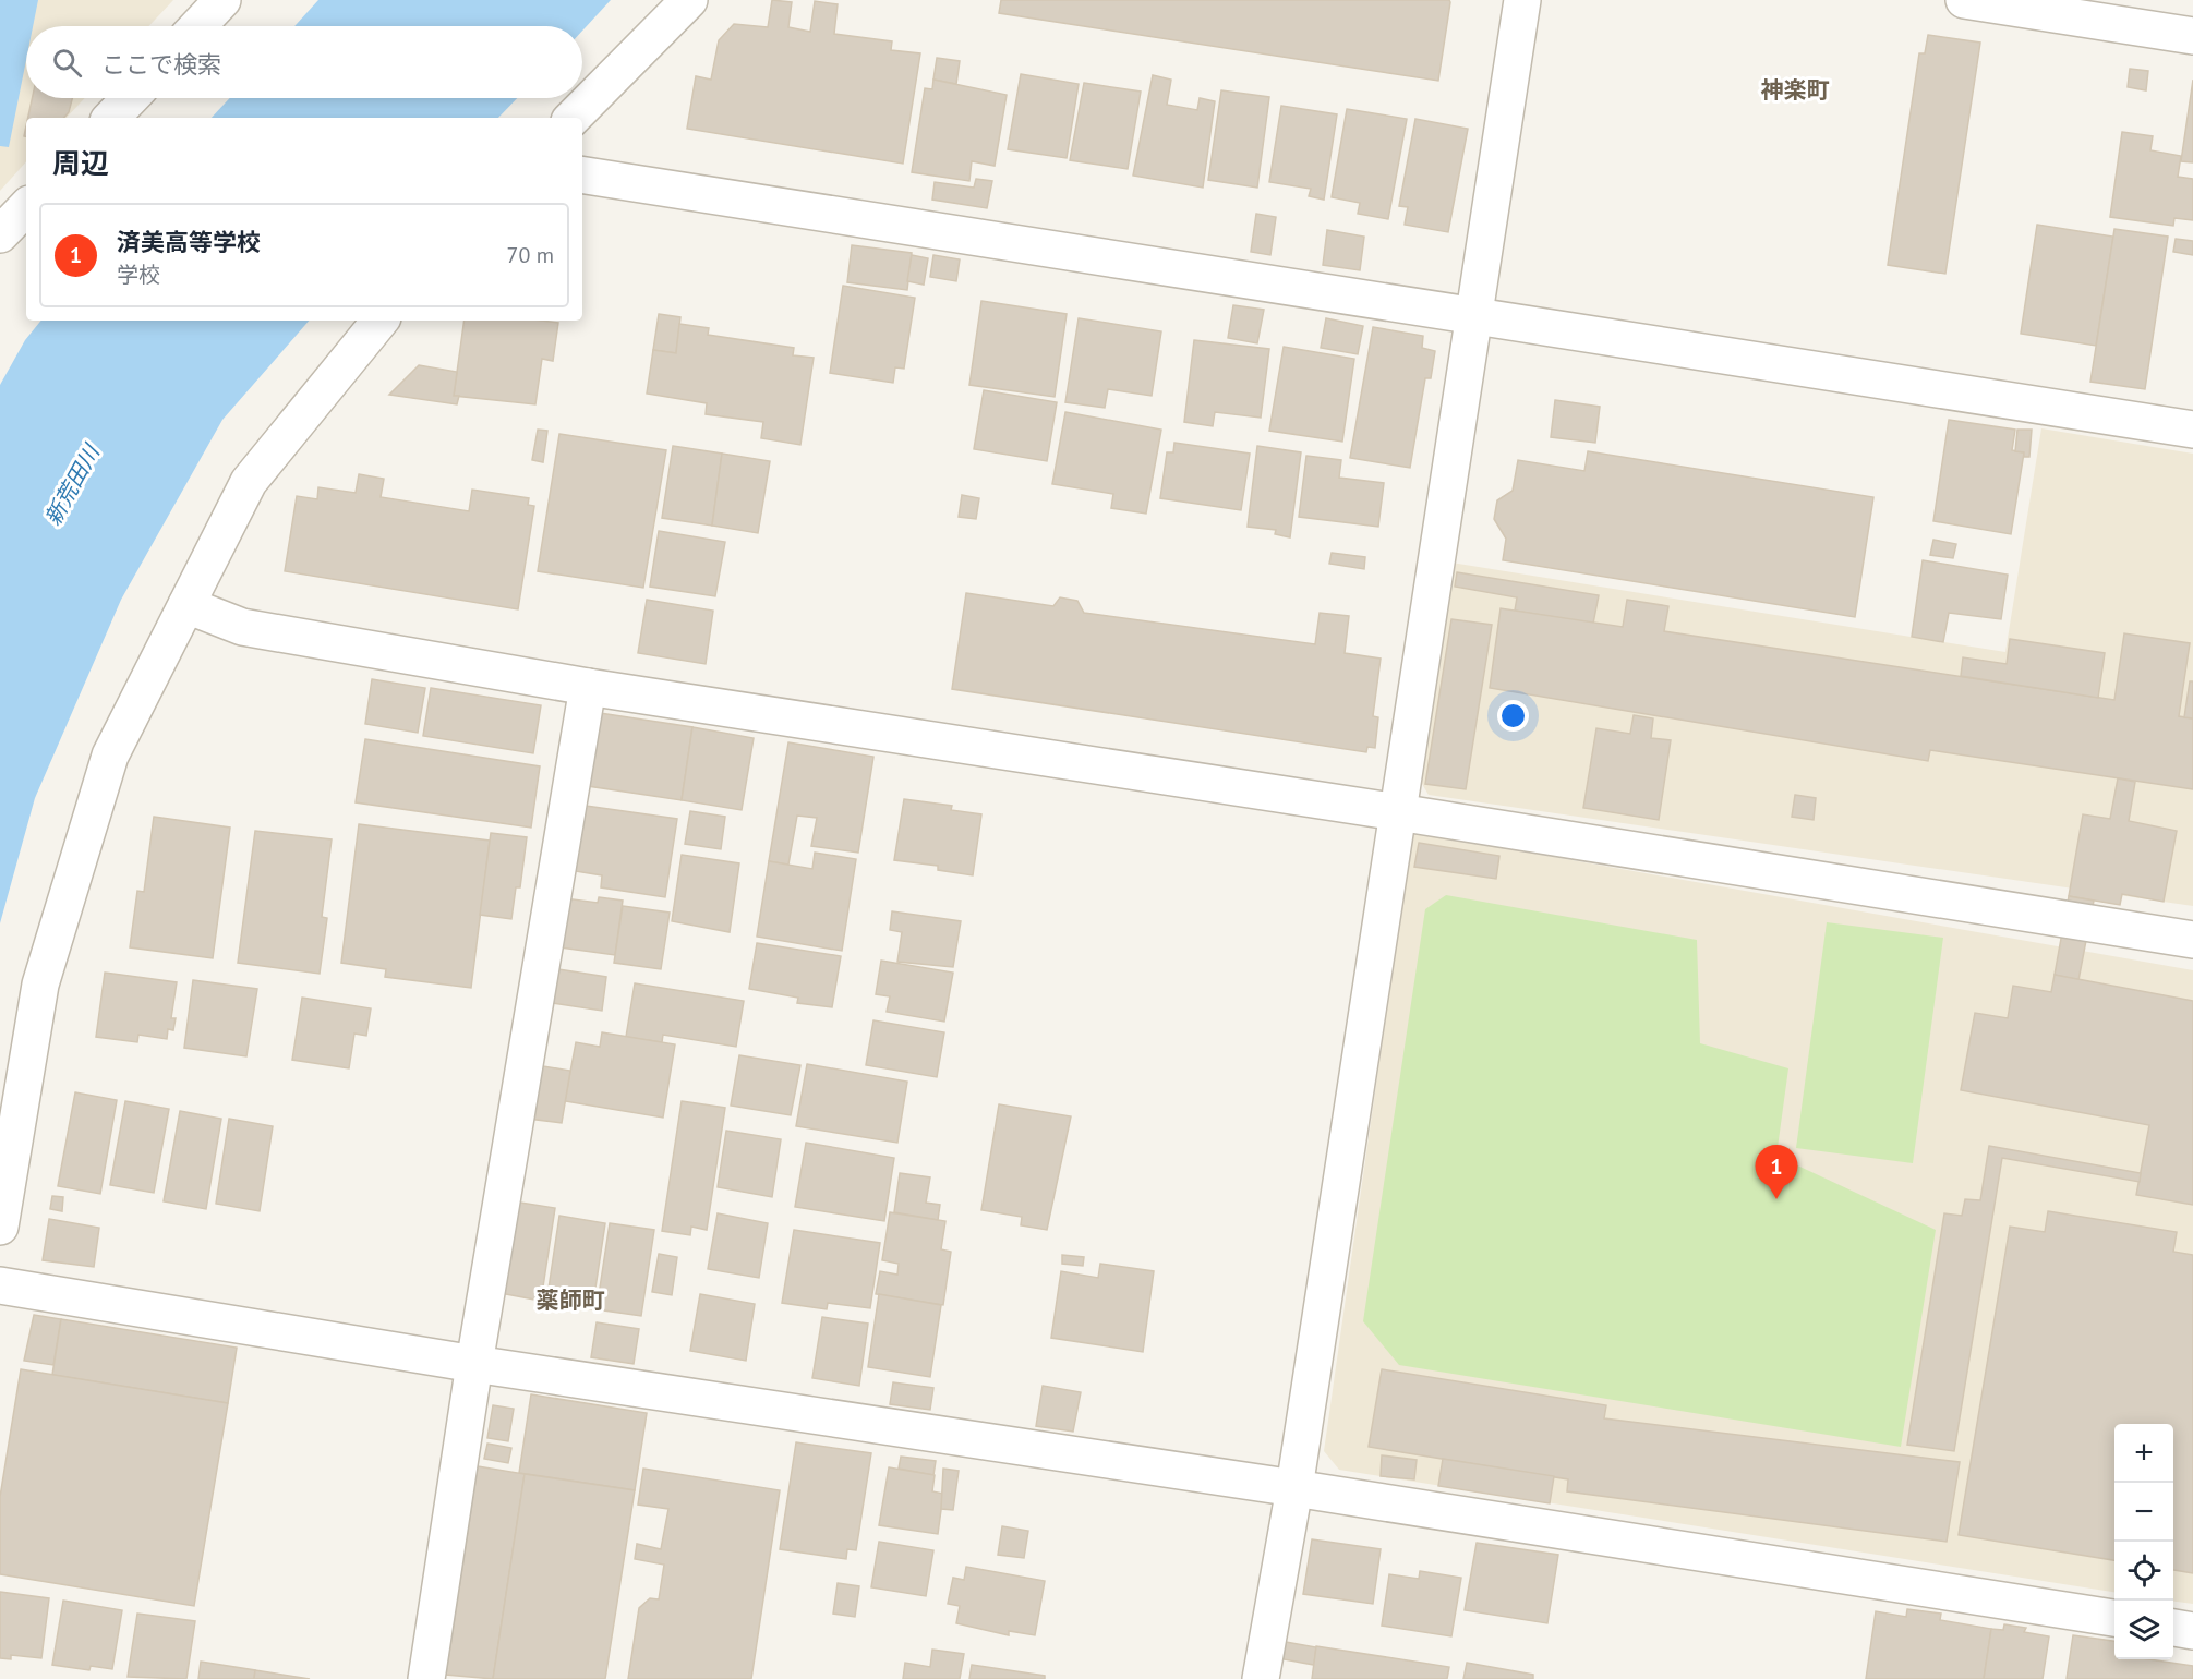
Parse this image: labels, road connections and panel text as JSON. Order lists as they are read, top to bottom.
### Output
{
  "districts": ["神楽町", "薬師町"],
  "water": ["新荒田川"],
  "page": {
    "search": "ここで検索",
    "heading": "周辺",
    "list": [
      {
        "mark": "1",
        "name": "済美高等学校",
        "note": "学校",
        "value": "70 m"
      }
    ],
    "pins": "1",
    "map_buttons": ["+", "−"]
  }
}
